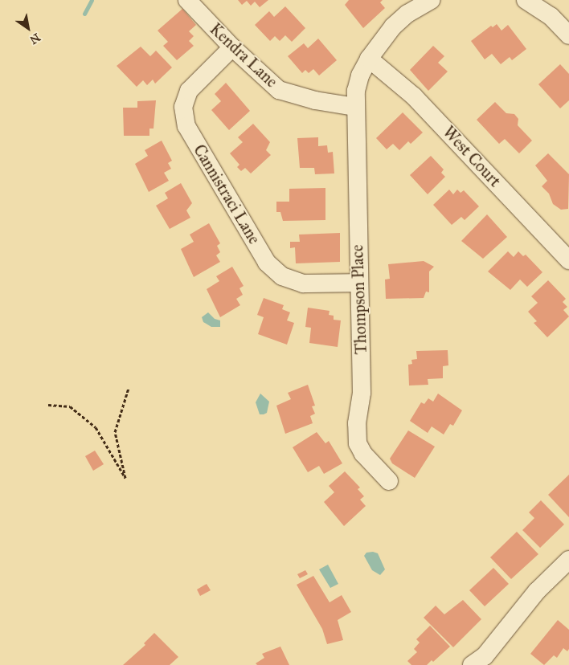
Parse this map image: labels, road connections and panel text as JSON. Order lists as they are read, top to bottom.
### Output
{
  "streets": {
    "street": [
      "Kendra Lane",
      "West Court",
      "Cannistraci Lane",
      "Thompson Place"
    ]
  },
  "crossings": [
    ["Kendra Lane", "Cannistraci Lane"],
    ["Kendra Lane", "Thompson Place"],
    ["West Court", "Thompson Place"],
    ["Cannistraci Lane", "Thompson Place"]
  ],
  "north": "bottom right"
}
